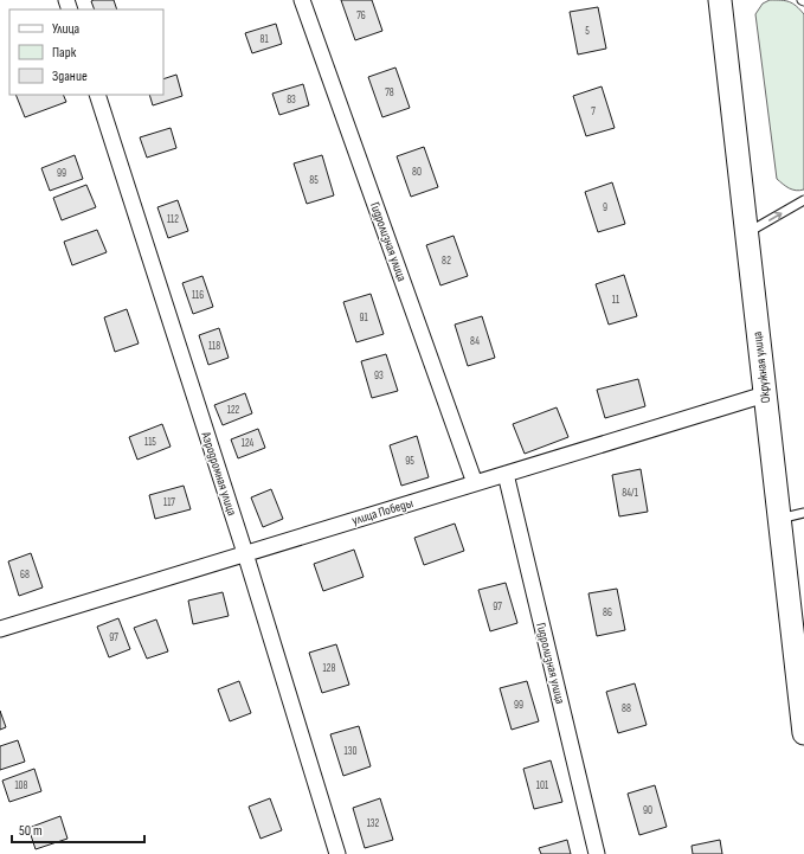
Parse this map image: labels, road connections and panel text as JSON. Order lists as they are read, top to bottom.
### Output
{
  "streets": {
    "main road": ["Окружная улица"],
    "street": ["Гидролизная улица", "Аэродромная улица", "улица Победы"]
  },
  "crossings": [
    ["Гидролизная улица", "улица Победы"],
    ["Окружная улица", "улица Победы"],
    ["Аэродромная улица", "улица Победы"]
  ],
  "house_numbers": [
    "76",
    "5",
    "81",
    "78",
    "83",
    "7",
    "80",
    "99",
    "85",
    "9",
    "112",
    "82",
    "116",
    "11",
    "91",
    "84",
    "118",
    "93",
    "122",
    "115",
    "124",
    "95",
    "84/1",
    "117",
    "68",
    "97",
    "86",
    "97",
    "128",
    "99",
    "88",
    "130",
    "108",
    "101",
    "90",
    "132"
  ],
  "legend": ["Улица", "Парк", "Здание"],
  "scale_bar": "50 m"
}
